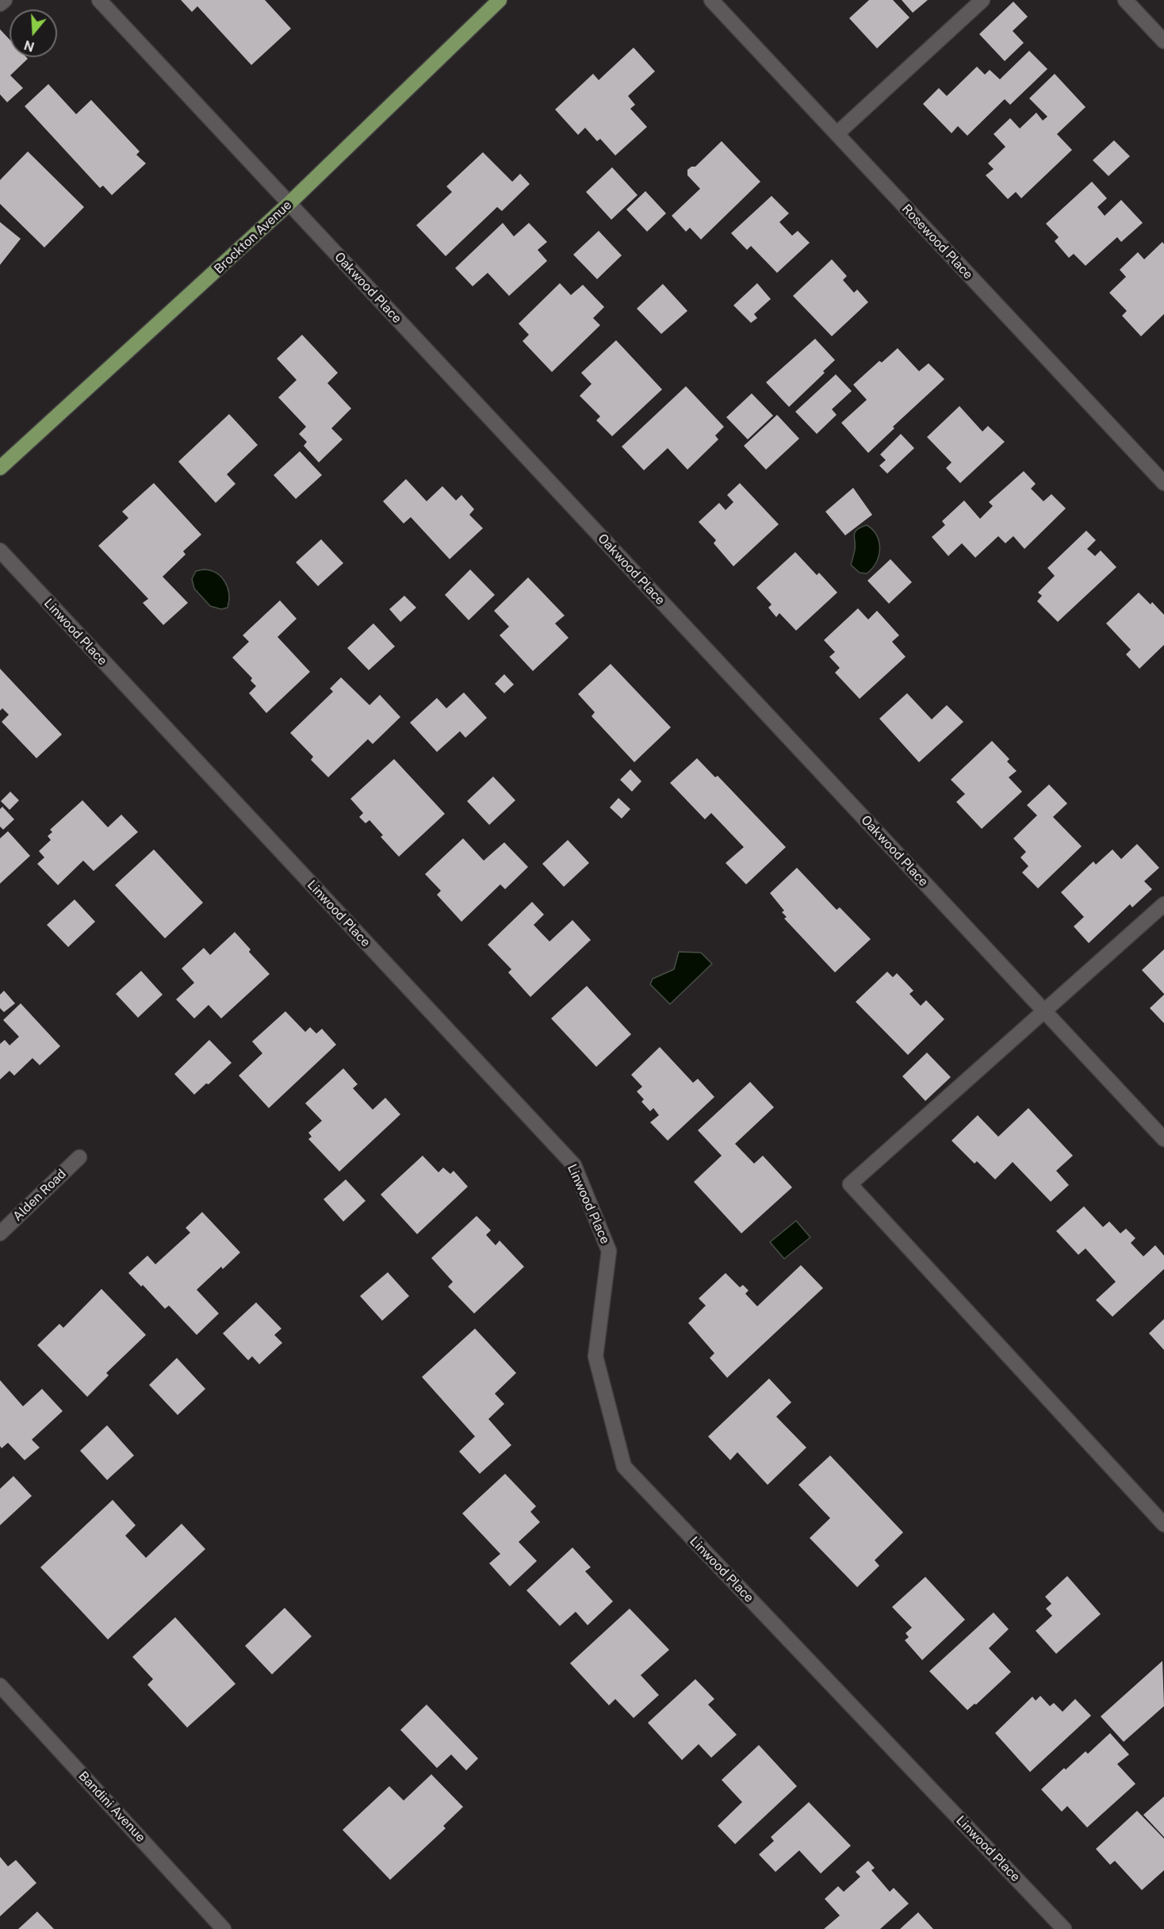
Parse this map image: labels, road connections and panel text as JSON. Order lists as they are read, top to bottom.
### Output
{
  "streets": {
    "main road": ["Brockton Avenue"],
    "street": [
      "Rosewood Place",
      "Oakwood Place",
      "Linwood Place",
      "Alden Road",
      "Bandini Avenue"
    ]
  },
  "crossings": [
    ["Brockton Avenue", "Oakwood Place"]
  ],
  "north": "bottom"
}
